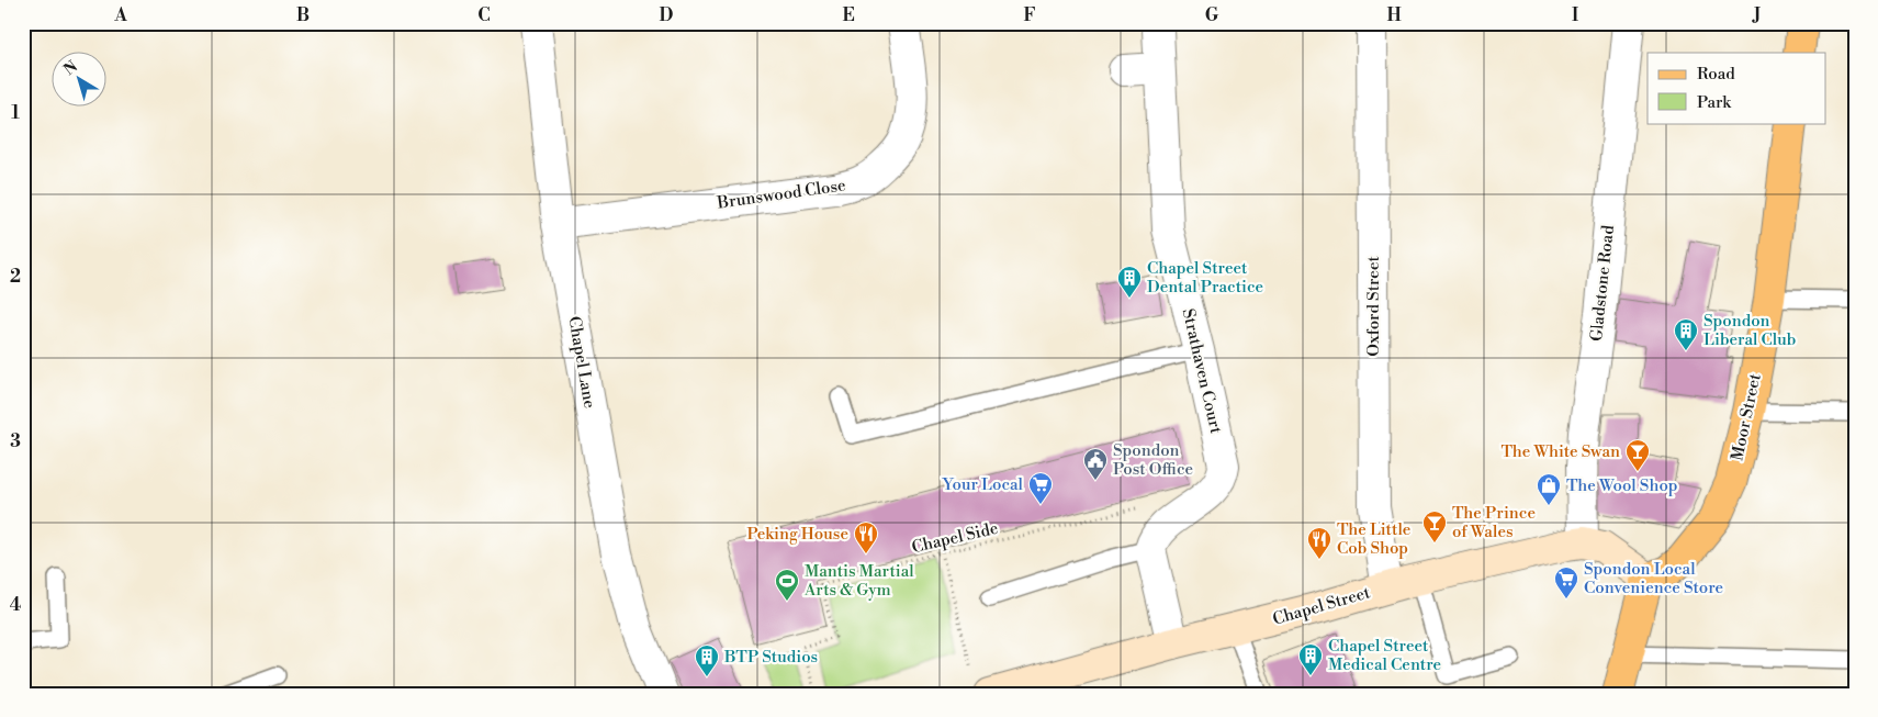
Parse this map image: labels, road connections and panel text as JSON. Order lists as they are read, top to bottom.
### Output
{
  "streets": {
    "main road": ["Moor Street"],
    "street": [
      "Brunswood Close",
      "Gladstone Road",
      "Oxford Street",
      "Chapel Lane",
      "Strathaven Court",
      "Chapel Street"
    ],
    "path": ["Chapel Side"]
  },
  "crossings": [
    ["Brunswood Close", "Chapel Lane"],
    ["Gladstone Road", "Chapel Street"],
    ["Oxford Street", "Chapel Street"]
  ],
  "places": {
    "building": [
      "Chapel Street Dental Practice",
      "Spondon Liberal Club",
      "Chapel Street Medical Centre",
      "BTP Studios"
    ],
    "bar": ["The White Swan", "The Prince of Wales"],
    "public building": ["Spondon Post Office"],
    "supermarket": ["Your Local", "Spondon Local Convenience Store"],
    "shop": ["The Wool Shop"],
    "restaurant": ["Peking House", "The Little Cob Shop"],
    "sports": ["Mantis Martial Arts & Gym"]
  },
  "legend": ["Road", "Park"],
  "north": "top left",
  "grid": {
    "columns": [
      "A",
      "B",
      "C",
      "D",
      "E",
      "F",
      "G",
      "H",
      "I",
      "J"
    ],
    "rows": [
      "1",
      "2",
      "3",
      "4"
    ]
  }
}
